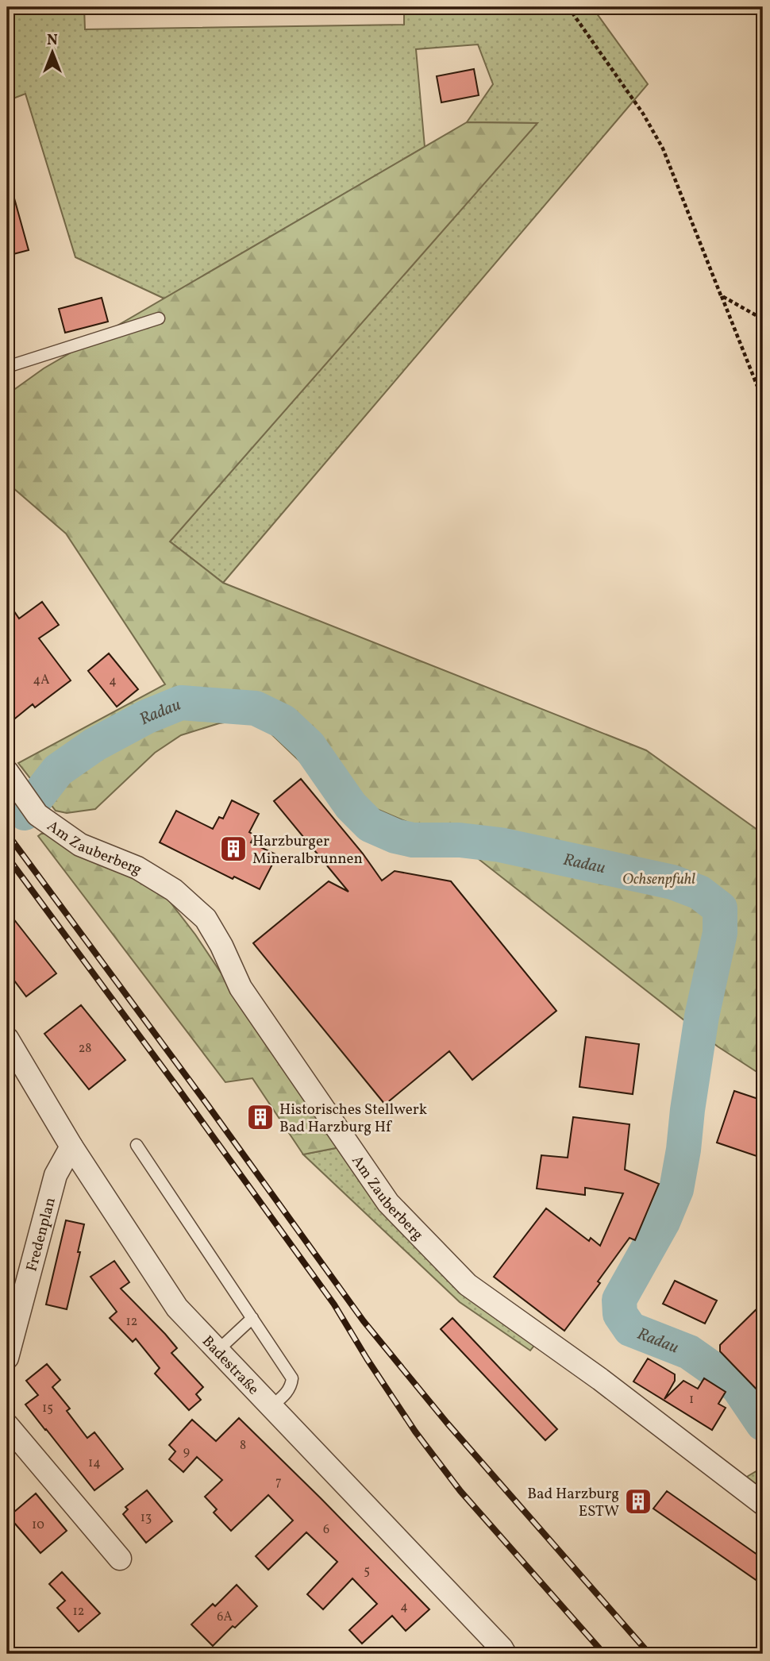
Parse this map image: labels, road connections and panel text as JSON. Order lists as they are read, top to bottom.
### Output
{
  "streets": {
    "street": ["Am Zauberberg", "Fredenplan", "Badestraße"]
  },
  "crossings": [
    ["Fredenplan", "Badestraße"]
  ],
  "water": ["Radau"],
  "parks": ["Ochsenpfuhl"],
  "places": {
    "building": ["Harzburger Mineralbrunnen", "Historisches Stellwerk Bad Harzburg Hf", "Bad Harzburg ESTW"]
  },
  "house_numbers": [
    "4A",
    "4",
    "28",
    "12",
    "1",
    "15",
    "8",
    "9",
    "14",
    "7",
    "13",
    "10",
    "6",
    "5",
    "4",
    "12",
    "6A"
  ],
  "north": "top"
}
